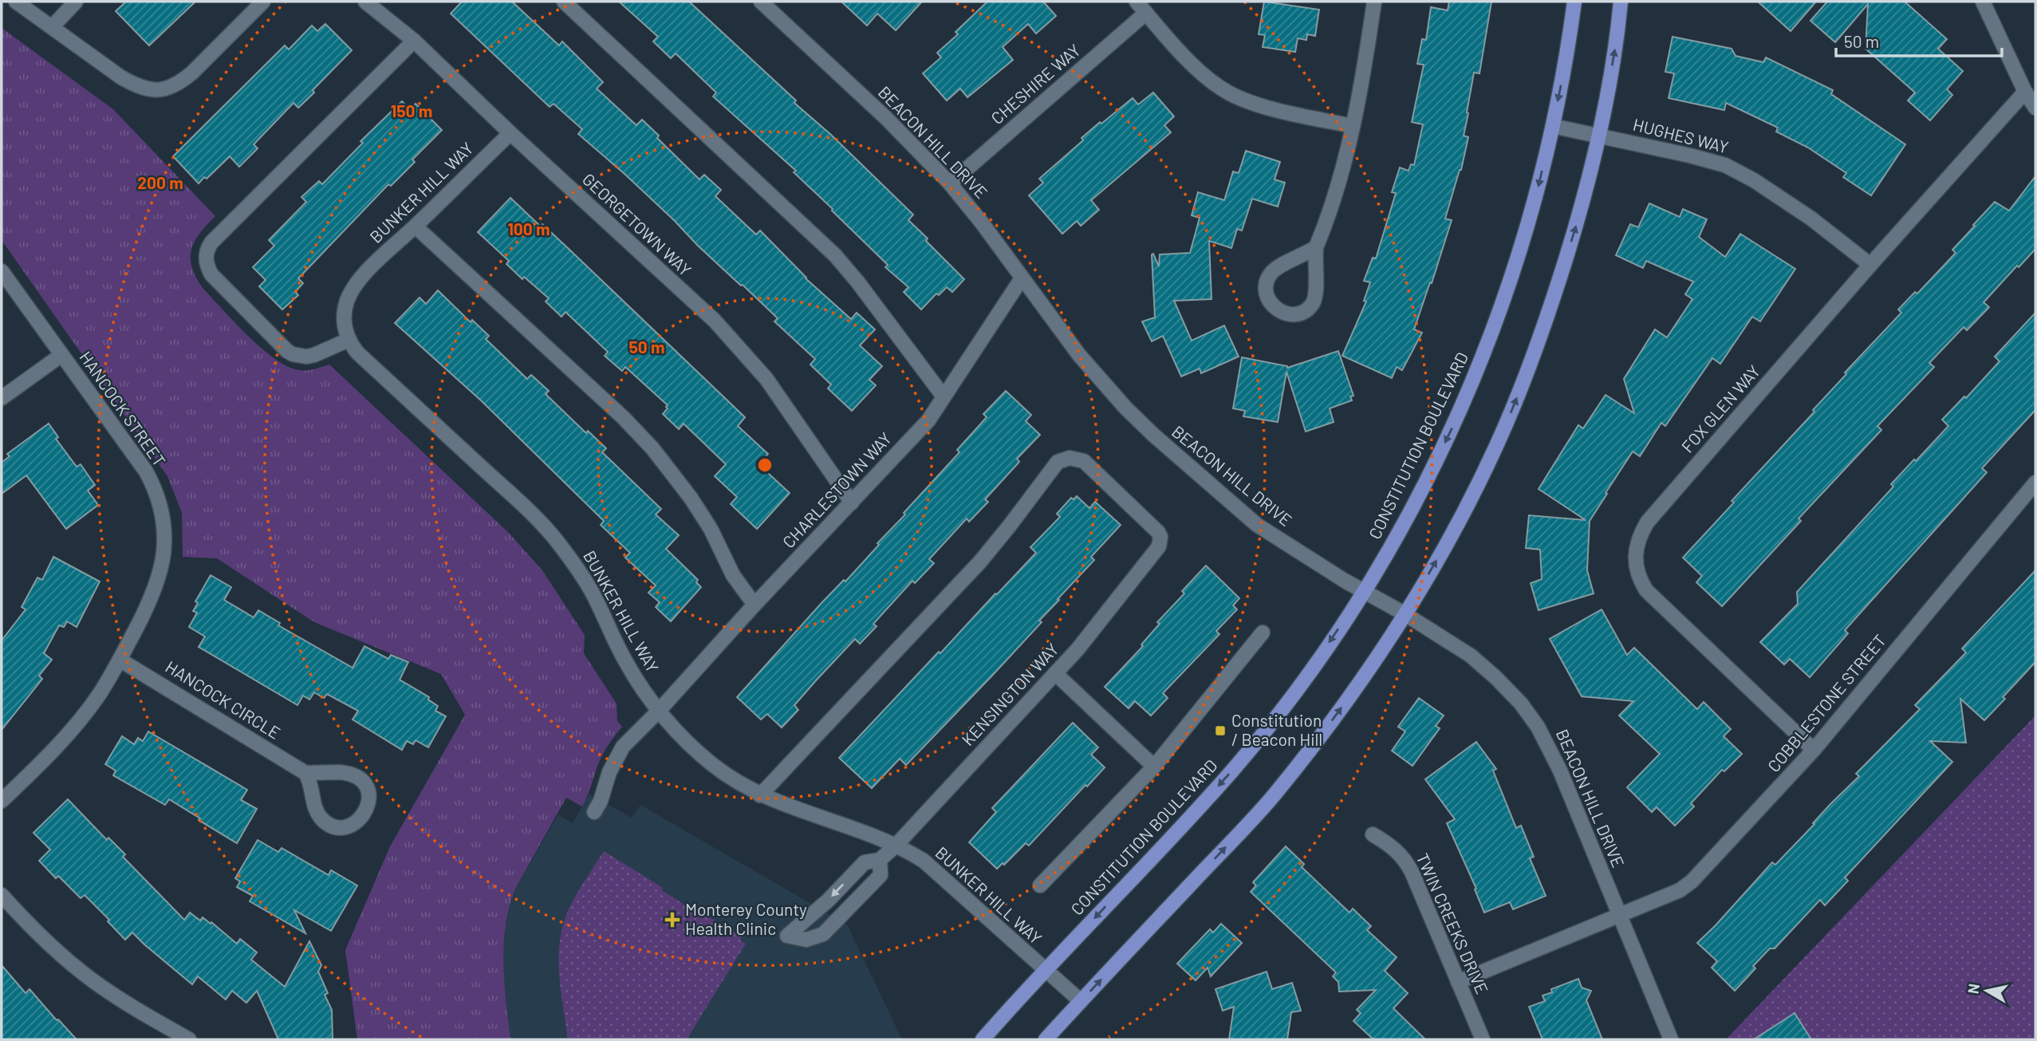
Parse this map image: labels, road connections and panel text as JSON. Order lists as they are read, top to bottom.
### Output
{
  "streets": {
    "main road": ["CONSTITUTION BOULEVARD"],
    "street": [
      "CHESHIRE WAY",
      "HUGHES WAY",
      "BEACON HILL DRIVE",
      "BUNKER HILL WAY",
      "GEORGETOWN WAY",
      "HANCOCK STREET",
      "FOX GLEN WAY",
      "CHARLESTOWN WAY",
      "KENSINGTON WAY",
      "HANCOCK CIRCLE",
      "COBBLESTONE STREET",
      "TWIN CREEKS DRIVE"
    ]
  },
  "crossings": [
    ["CHESHIRE WAY", "BEACON HILL DRIVE"],
    ["HUGHES WAY", "FOX GLEN WAY"],
    ["HUGHES WAY", "CONSTITUTION BOULEVARD"],
    ["BEACON HILL DRIVE", "CONSTITUTION BOULEVARD"],
    ["BEACON HILL DRIVE", "CHARLESTOWN WAY"],
    ["BEACON HILL DRIVE", "COBBLESTONE STREET"],
    ["BUNKER HILL WAY", "GEORGETOWN WAY"],
    ["BUNKER HILL WAY", "CONSTITUTION BOULEVARD"],
    ["BUNKER HILL WAY", "CHARLESTOWN WAY"],
    ["BUNKER HILL WAY", "KENSINGTON WAY"],
    ["GEORGETOWN WAY", "CHARLESTOWN WAY"],
    ["HANCOCK STREET", "HANCOCK CIRCLE"],
    ["FOX GLEN WAY", "COBBLESTONE STREET"],
    ["COBBLESTONE STREET", "TWIN CREEKS DRIVE"]
  ],
  "places": {
    "transit": ["Constitution / Beacon Hill"],
    "health": ["Monterey County Health Clinic"]
  },
  "scale_bar": "50 m",
  "north": "left",
  "rings": [
    "150 m",
    "200 m",
    "100 m",
    "50 m"
  ]
}
